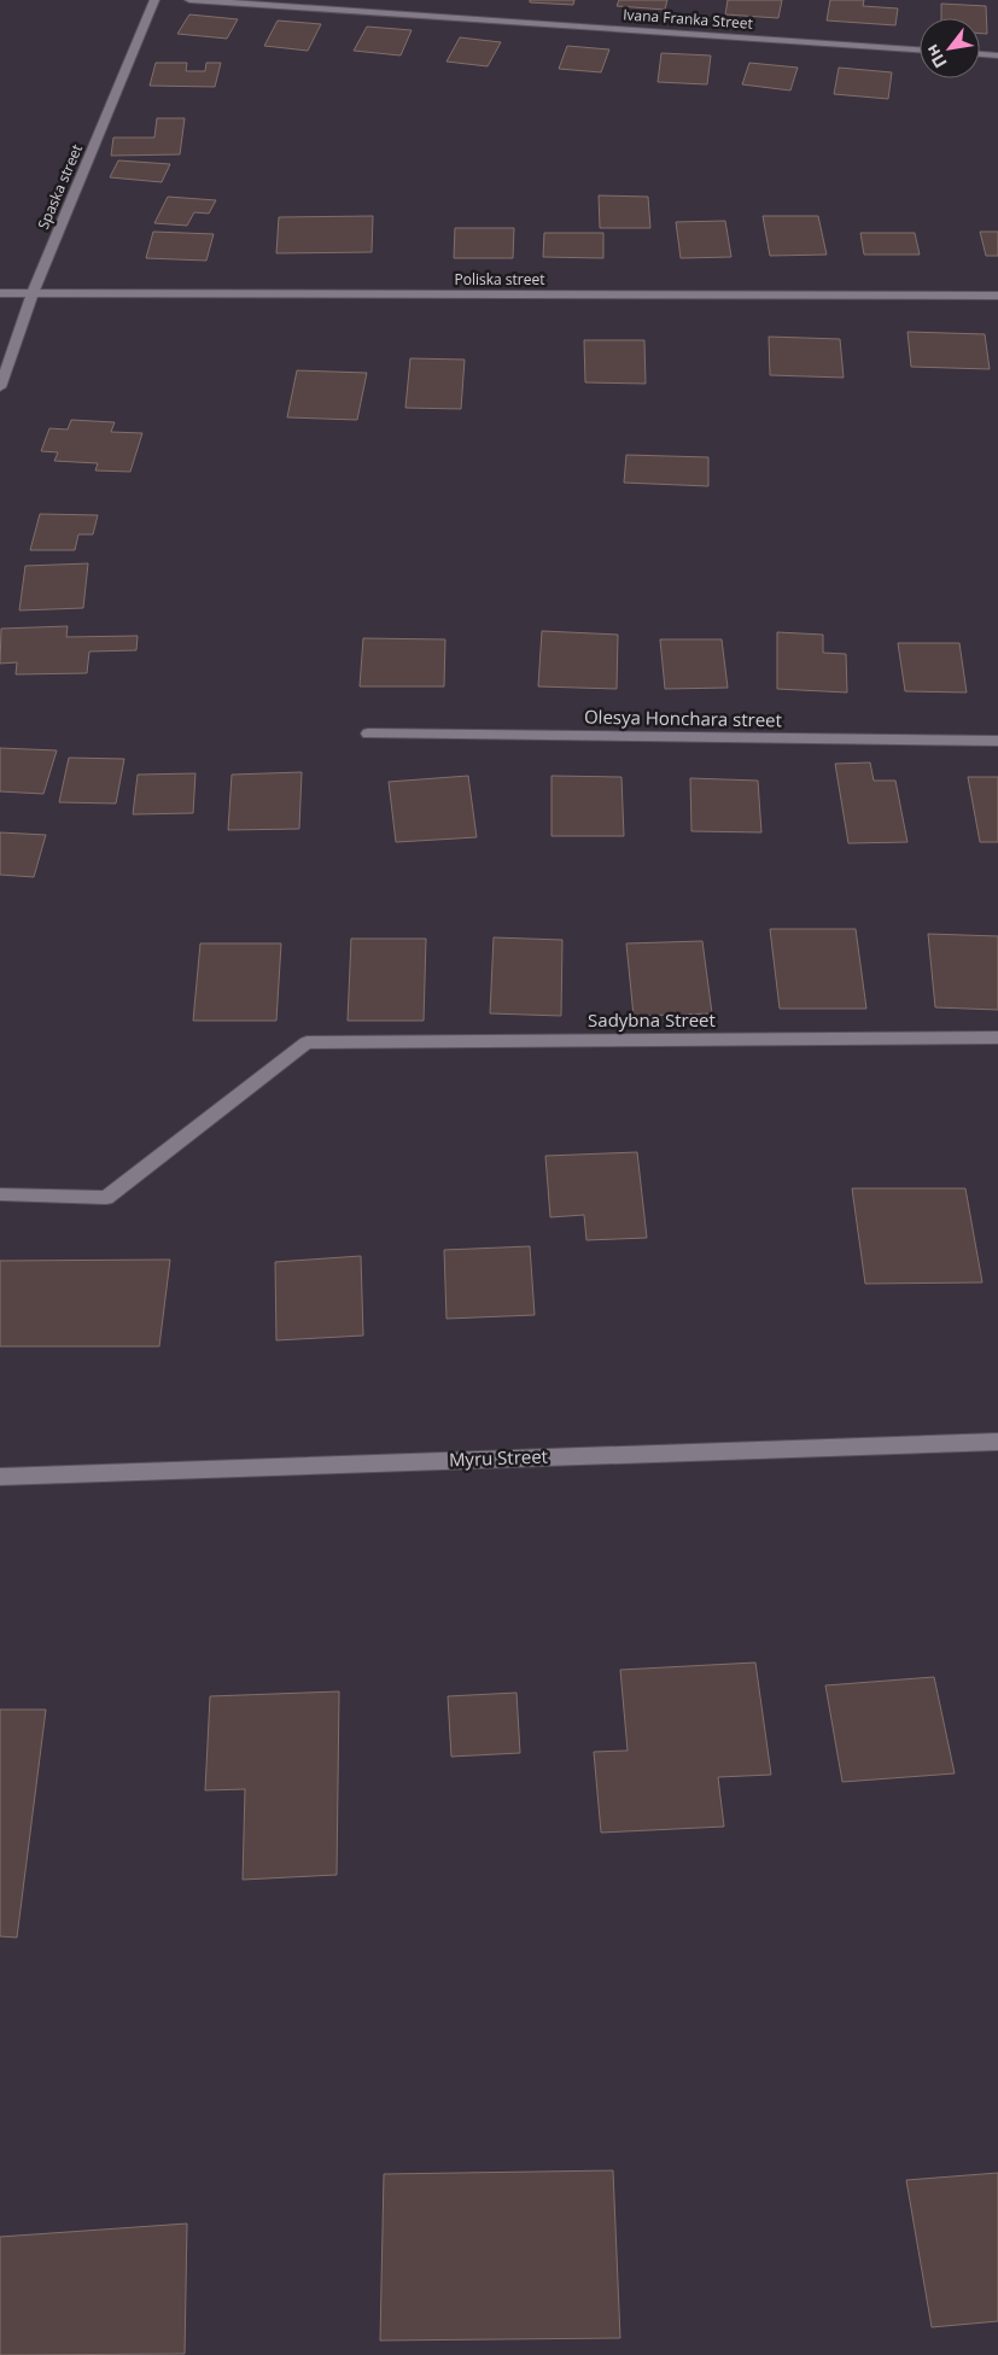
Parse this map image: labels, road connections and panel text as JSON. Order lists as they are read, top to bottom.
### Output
{
  "streets": {
    "street": [
      "Ivana Franka Street",
      "Spaska street",
      "Poliska street",
      "Olesya Honchara street",
      "Sadybna Street",
      "Myru Street"
    ]
  },
  "crossings": [
    ["Spaska street", "Poliska street"]
  ],
  "north": "bottom left"
}
